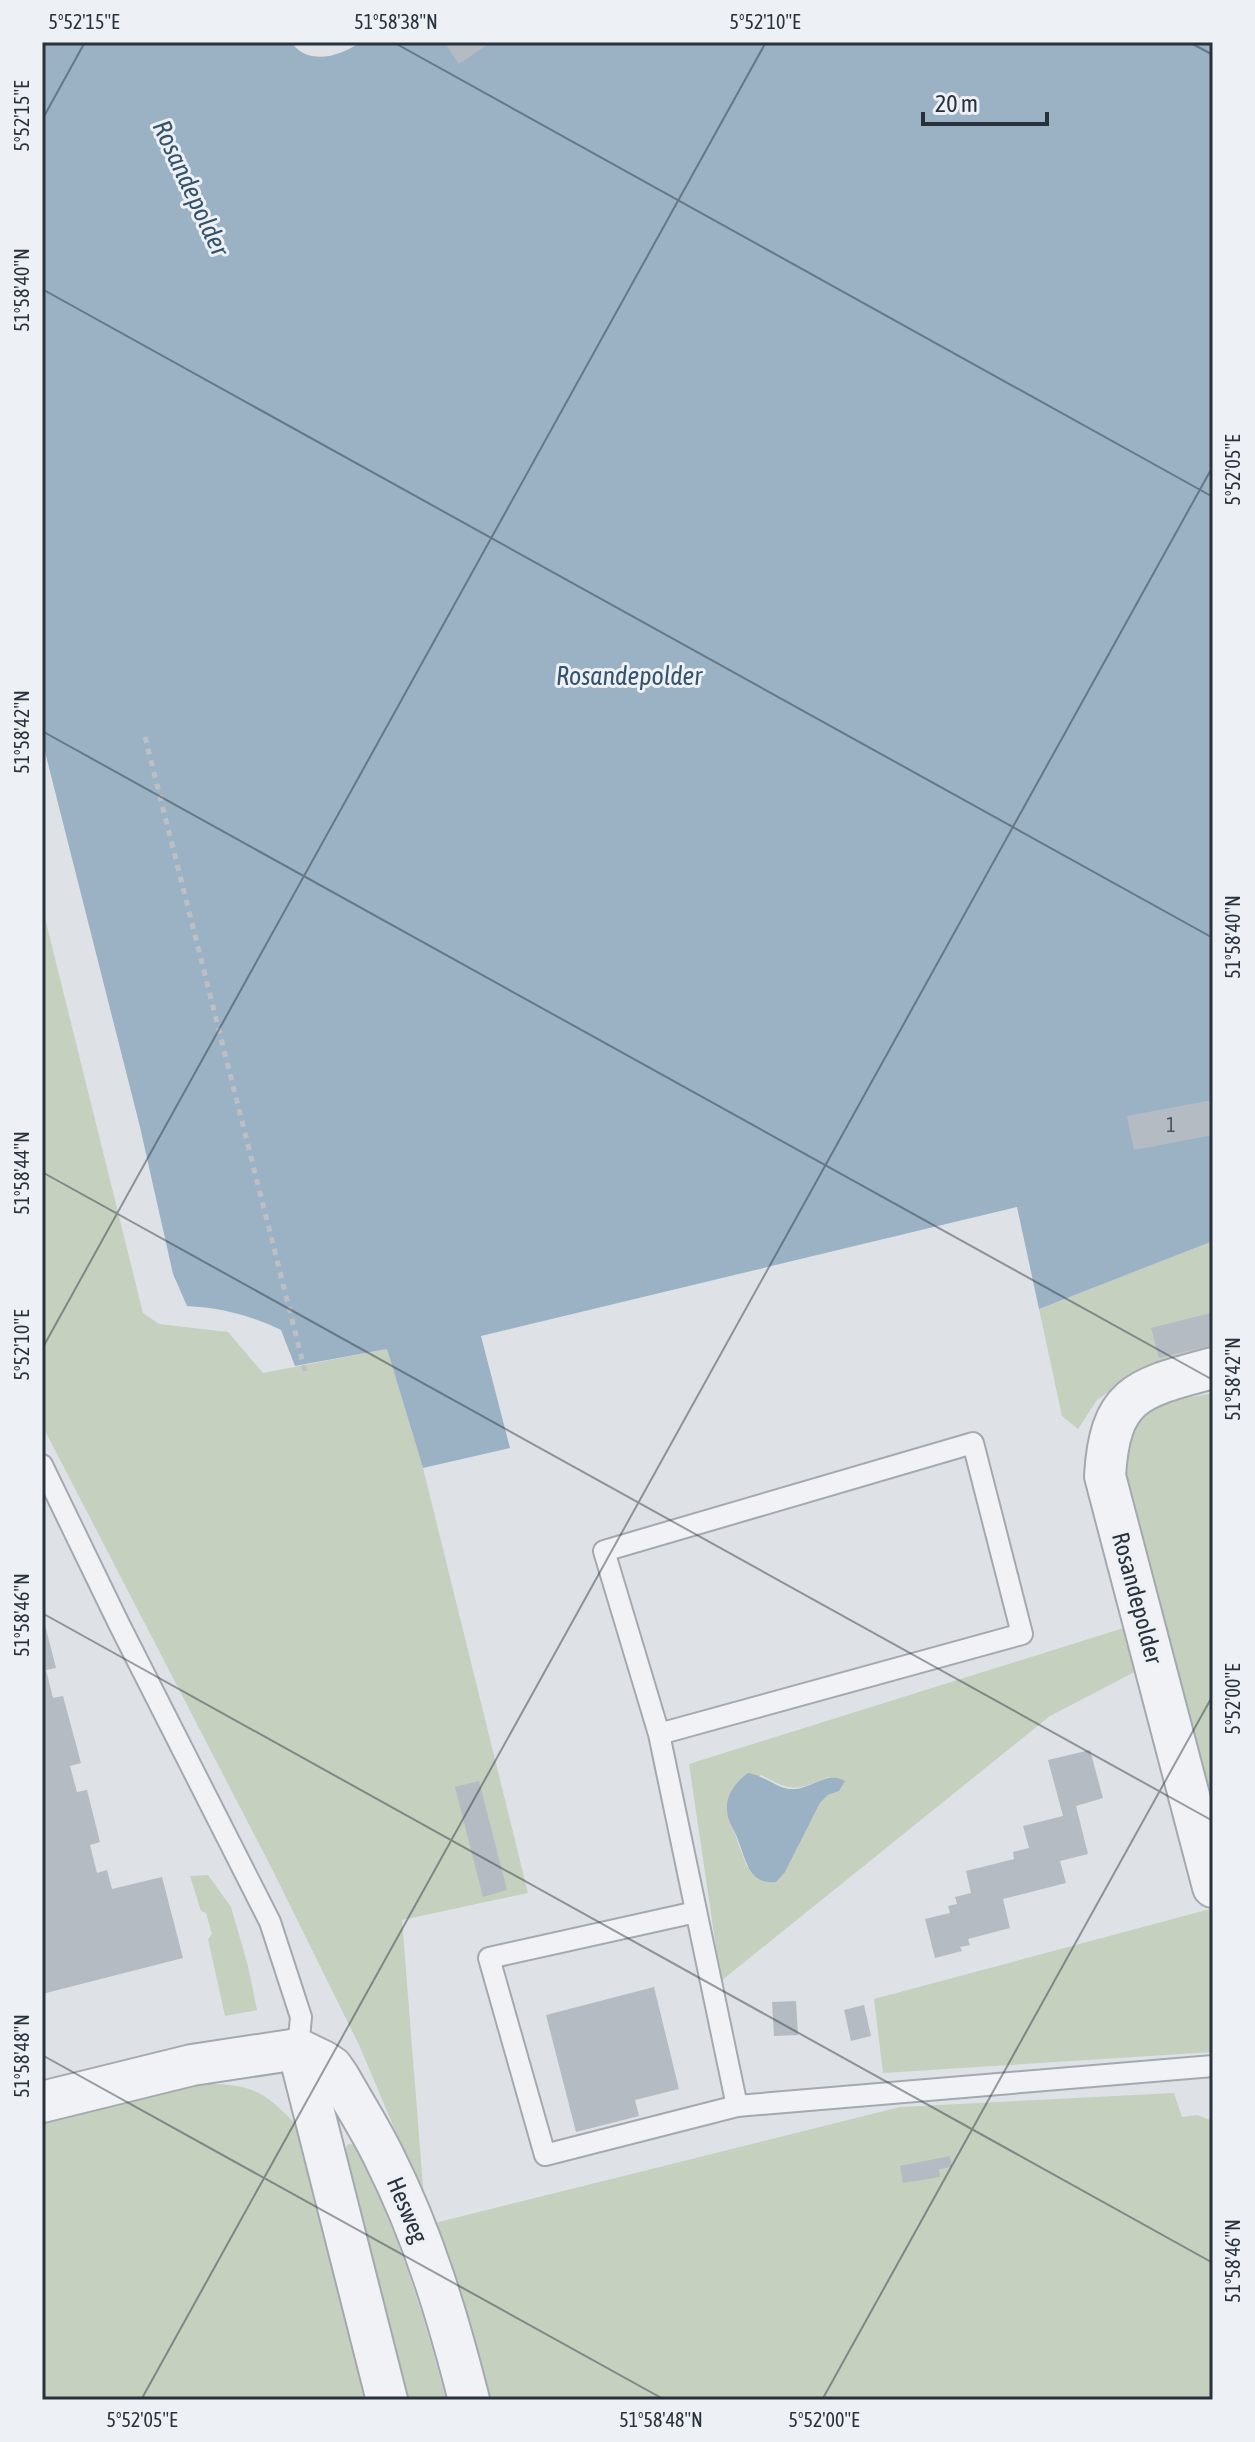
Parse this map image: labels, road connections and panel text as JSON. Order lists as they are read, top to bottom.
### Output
{
  "streets": {
    "street": ["Rosandepolder", "Hesweg"]
  },
  "water": ["Rosandepolder"],
  "house_numbers": ["1"],
  "scale_bar": "20 m",
  "coordinates": [
    "5°52'15\"E",
    "51°58'38\"N",
    "5°52'10\"E",
    "51°58'40\"N",
    "5°52'05\"E",
    "51°58'42\"N",
    "51°58'44\"N",
    "51°58'46\"N",
    "5°52'00\"E",
    "51°58'48\"N"
  ]
}
